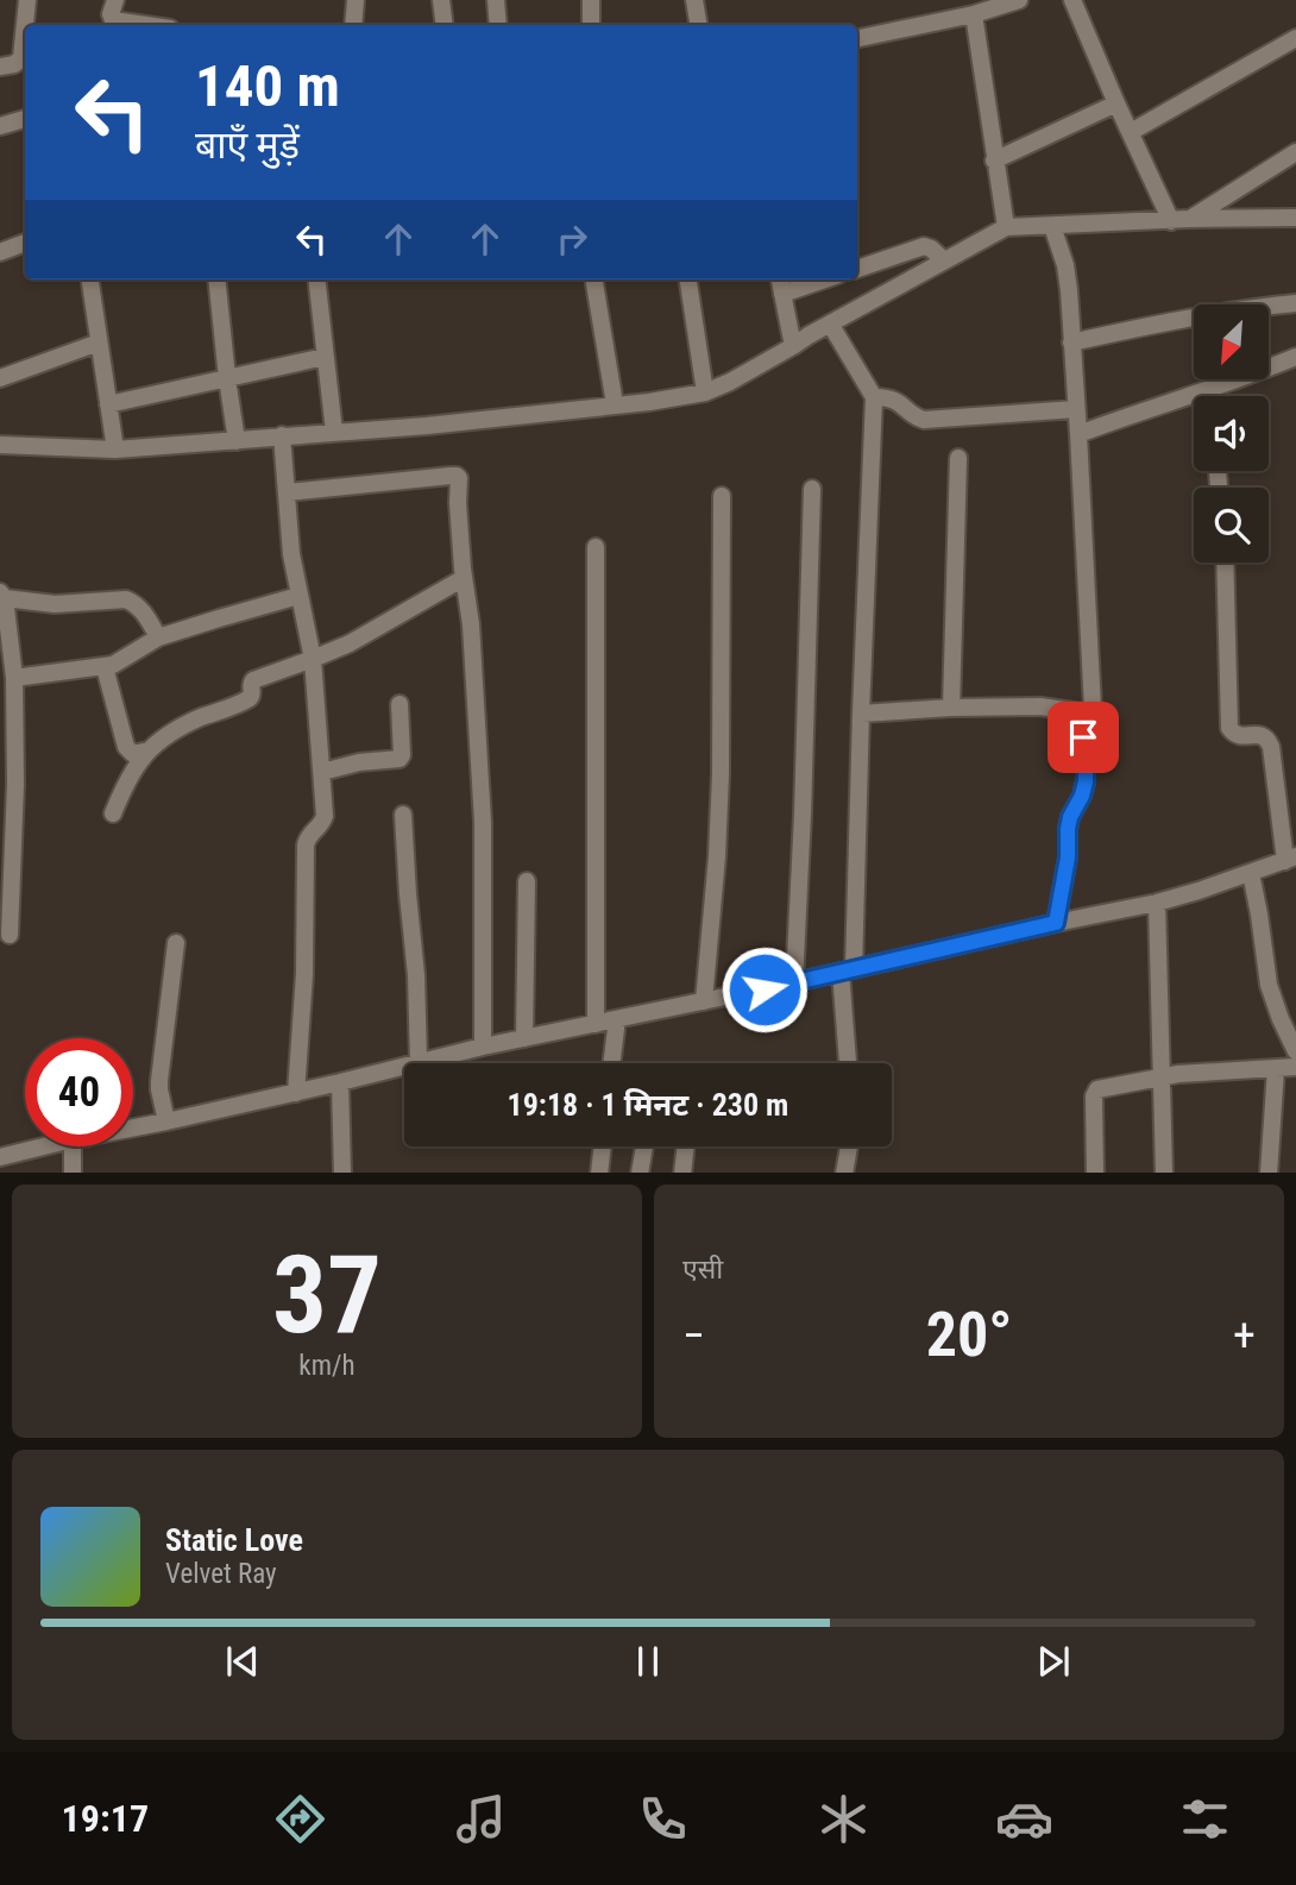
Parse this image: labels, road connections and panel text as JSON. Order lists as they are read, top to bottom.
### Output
{
  "north": "bottom left",
  "page": {
    "turn": ["140 m", "बाएँ मुड़ें"],
    "limit": "40",
    "trip": "19:18 · 1 मिनट · 230 m",
    "tile": [
      ["37", "km/h"],
      "एसी"
    ],
    "heat": ["−", "20°", "+"],
    "song": ["Static Love", "Velvet Ray"],
    "tabs": "19:17"
  }
}
